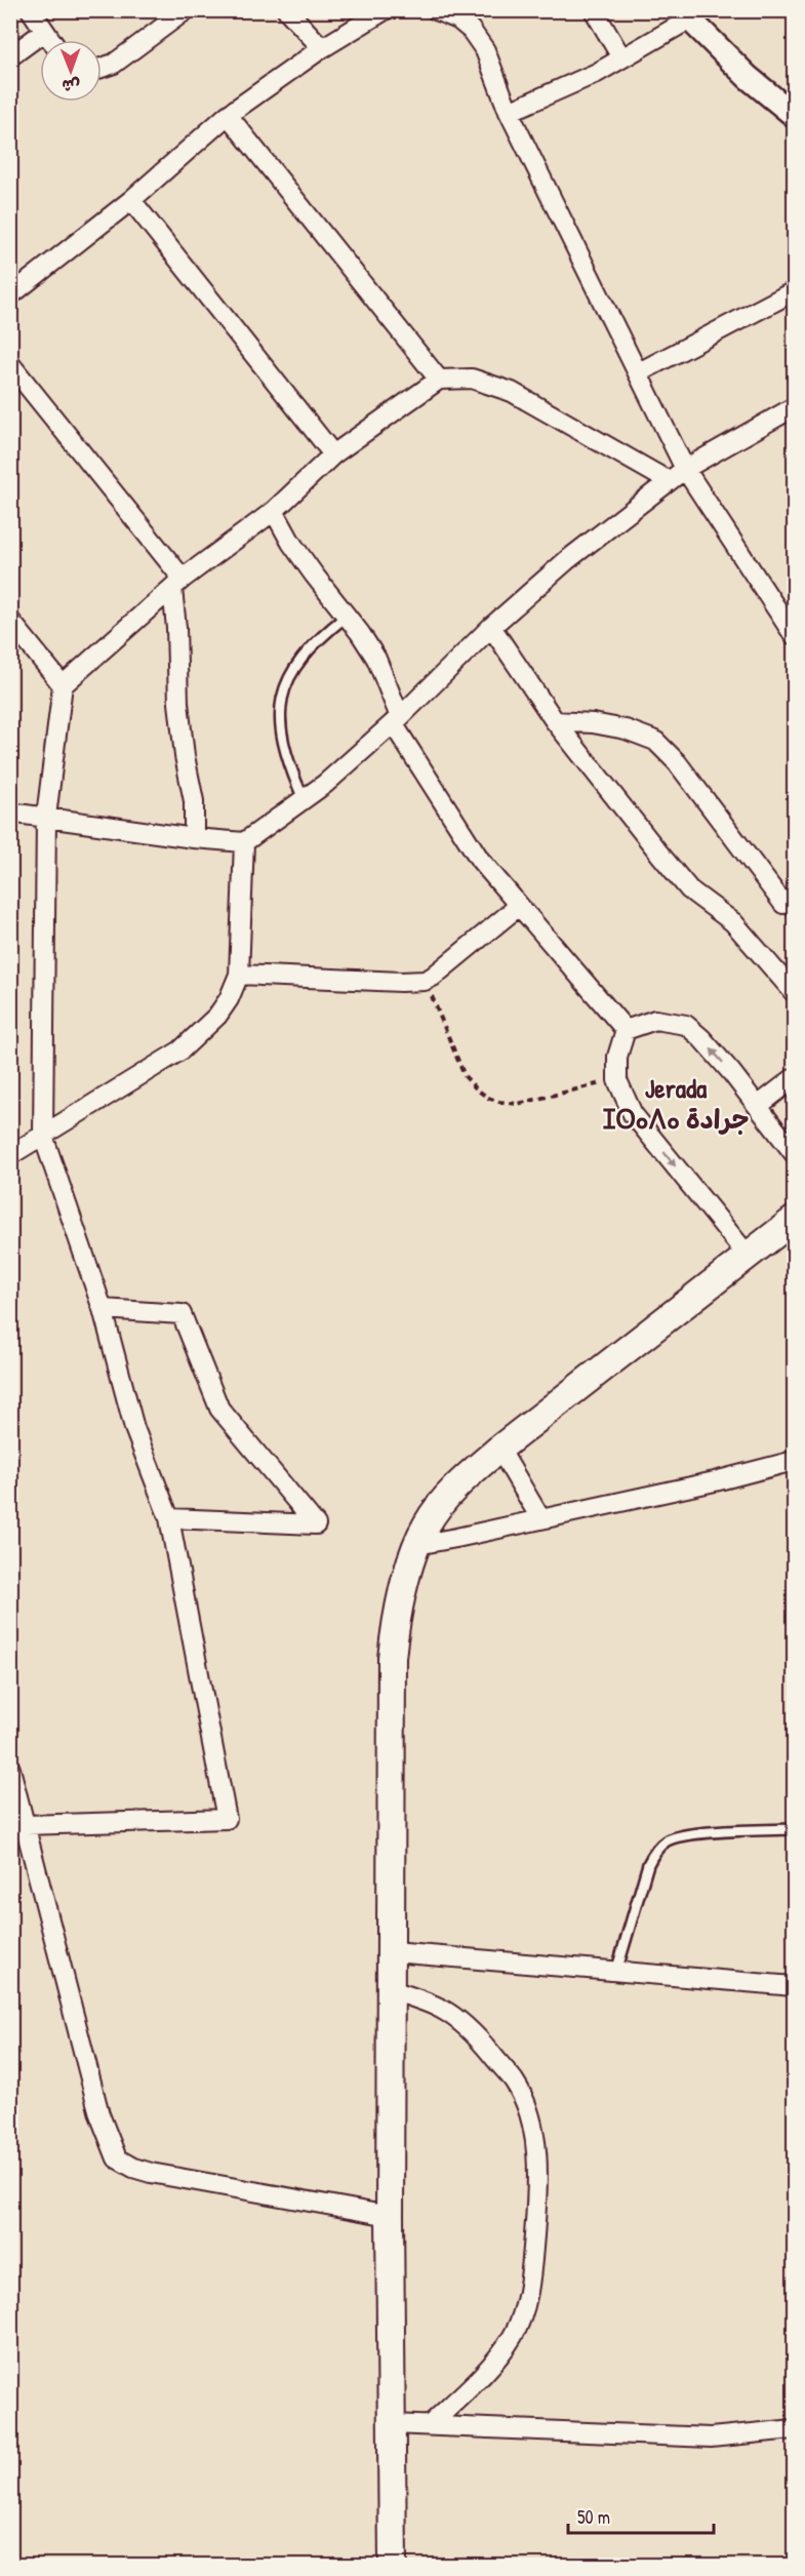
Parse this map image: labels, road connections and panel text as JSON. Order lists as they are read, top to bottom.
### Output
{
  "districts": ["Jerada ⵊⵔⴰⴷⴰ جرادة"],
  "scale_bar": "50 m",
  "north": "bottom"
}
